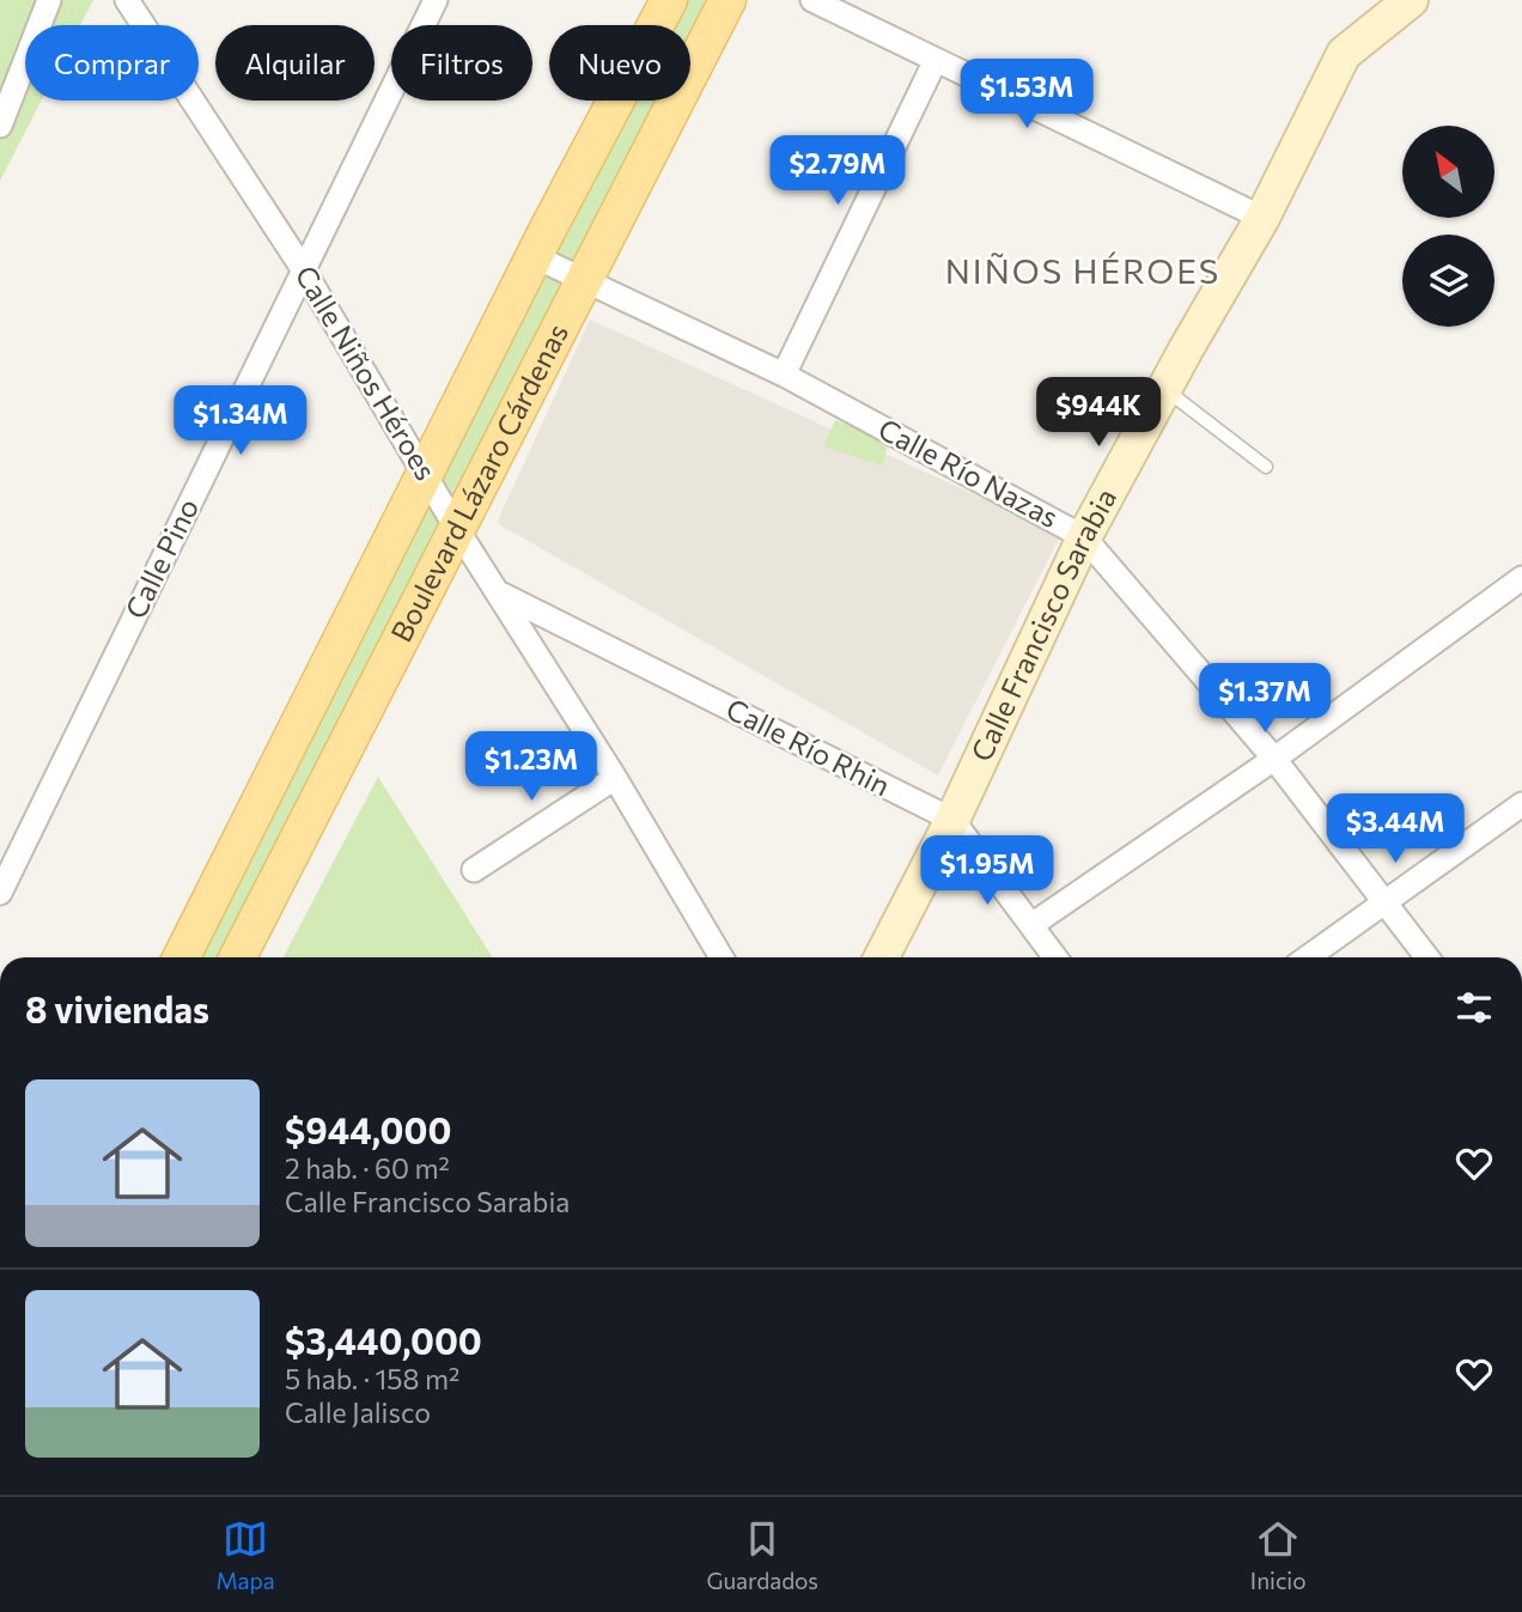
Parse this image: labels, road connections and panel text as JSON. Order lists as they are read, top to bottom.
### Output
{
  "streets": {
    "main road": ["Boulevard Lázaro Cárdenas"],
    "street": [
      "Calle Niños Héroes",
      "Calle Río Nazas",
      "Calle Pino",
      "Calle Francisco Sarabia",
      "Calle Río Rhin"
    ]
  },
  "crossings": [
    ["Calle Niños Héroes", "Boulevard Lázaro Cárdenas"],
    ["Calle Niños Héroes", "Calle Pino"],
    ["Calle Niños Héroes", "Calle Río Rhin"],
    ["Calle Río Nazas", "Boulevard Lázaro Cárdenas"],
    ["Calle Río Nazas", "Calle Francisco Sarabia"],
    ["Calle Francisco Sarabia", "Calle Río Rhin"]
  ],
  "districts": ["NIÑOS HÉROES"],
  "north": "top left",
  "page": {
    "chip": [
      "Comprar",
      "Alquilar",
      "Filtros",
      "Nuevo"
    ],
    "price": [
      "$1.53M",
      "$2.79M",
      "$944K",
      "$1.34M",
      "$1.37M",
      "$1.23M",
      "$3.44M",
      "$1.95M"
    ],
    "heading": "8 viviendas",
    "list": [
      {
        "name": "$944,000",
        "note": "2 hab. · 60 m² · Calle Francisco Sarabia"
      },
      {
        "name": "$3,440,000",
        "note": "5 hab. · 158 m² · Calle Jalisco"
      }
    ],
    "tabs": ["Mapa", "Guardados", "Inicio"]
  }
}
